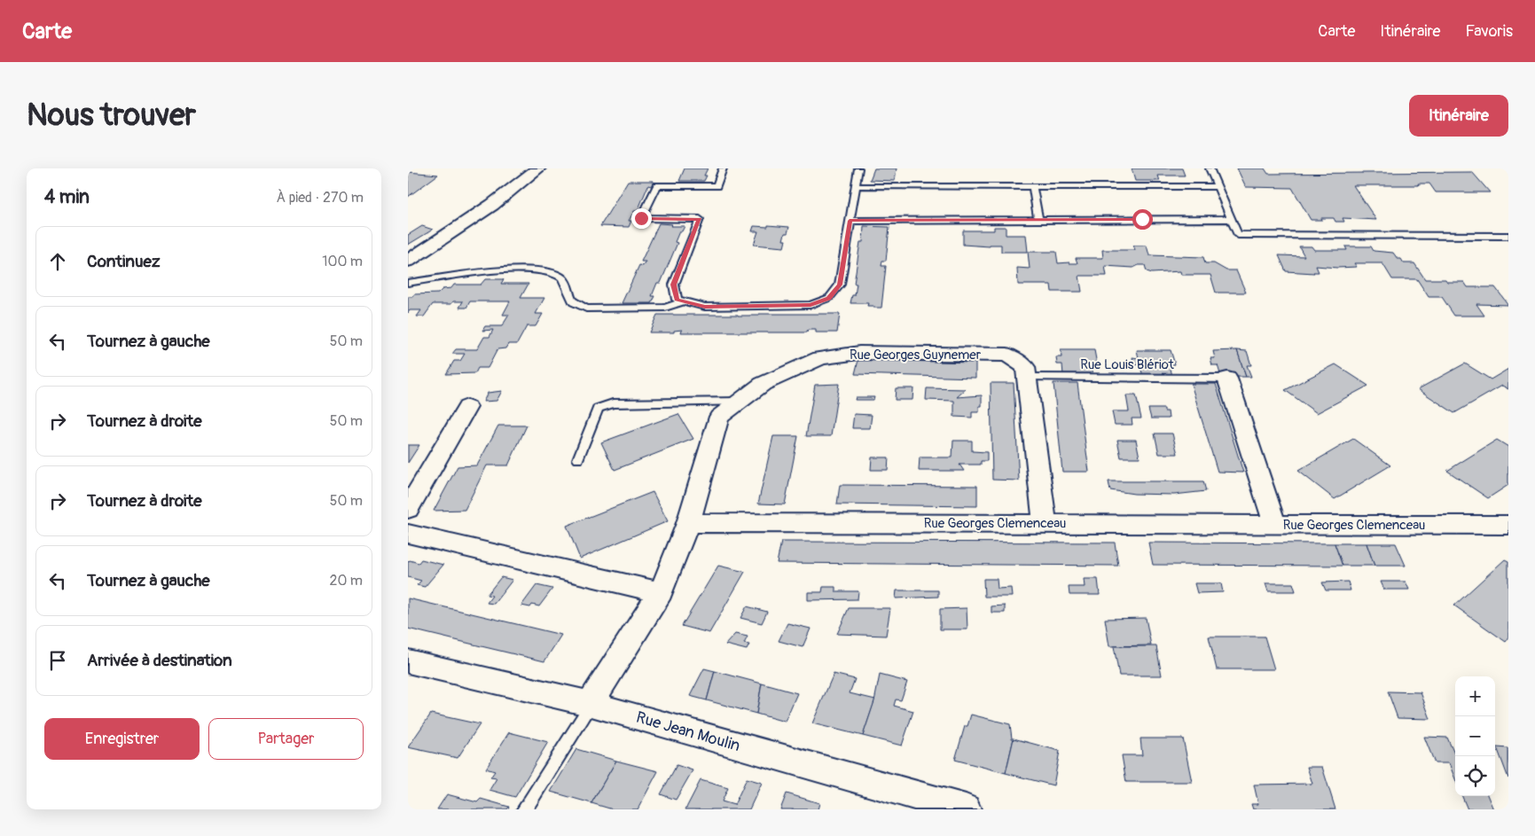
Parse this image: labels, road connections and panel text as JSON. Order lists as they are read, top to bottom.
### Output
{
  "streets": {
    "street": ["Rue Georges Guynemer", "Rue Georges Clemenceau", "Rue Jean Moulin"],
    "lane": ["Rue Louis Blériot"]
  },
  "crossings": [
    ["Rue Georges Guynemer", "Rue Louis Blériot"],
    ["Rue Georges Guynemer", "Rue Georges Clemenceau"]
  ],
  "page": {
    "header": "Carte",
    "nav": ["Carte", "Itinéraire", "Favoris"],
    "buttons": [
      "Itinéraire",
      ["Enregistrer", "Partager"]
    ],
    "title": "Nous trouver",
    "heading": ["4 min", "À pied · 270 m"],
    "list": [
      ["Continuez", "100 m"],
      ["Tournez à gauche", "50 m"],
      ["Tournez à droite", "50 m"],
      ["Tournez à droite", "50 m"],
      ["Tournez à gauche", "20 m"],
      "Arrivée à destination"
    ],
    "map_buttons": ["+", "−"]
  }
}
